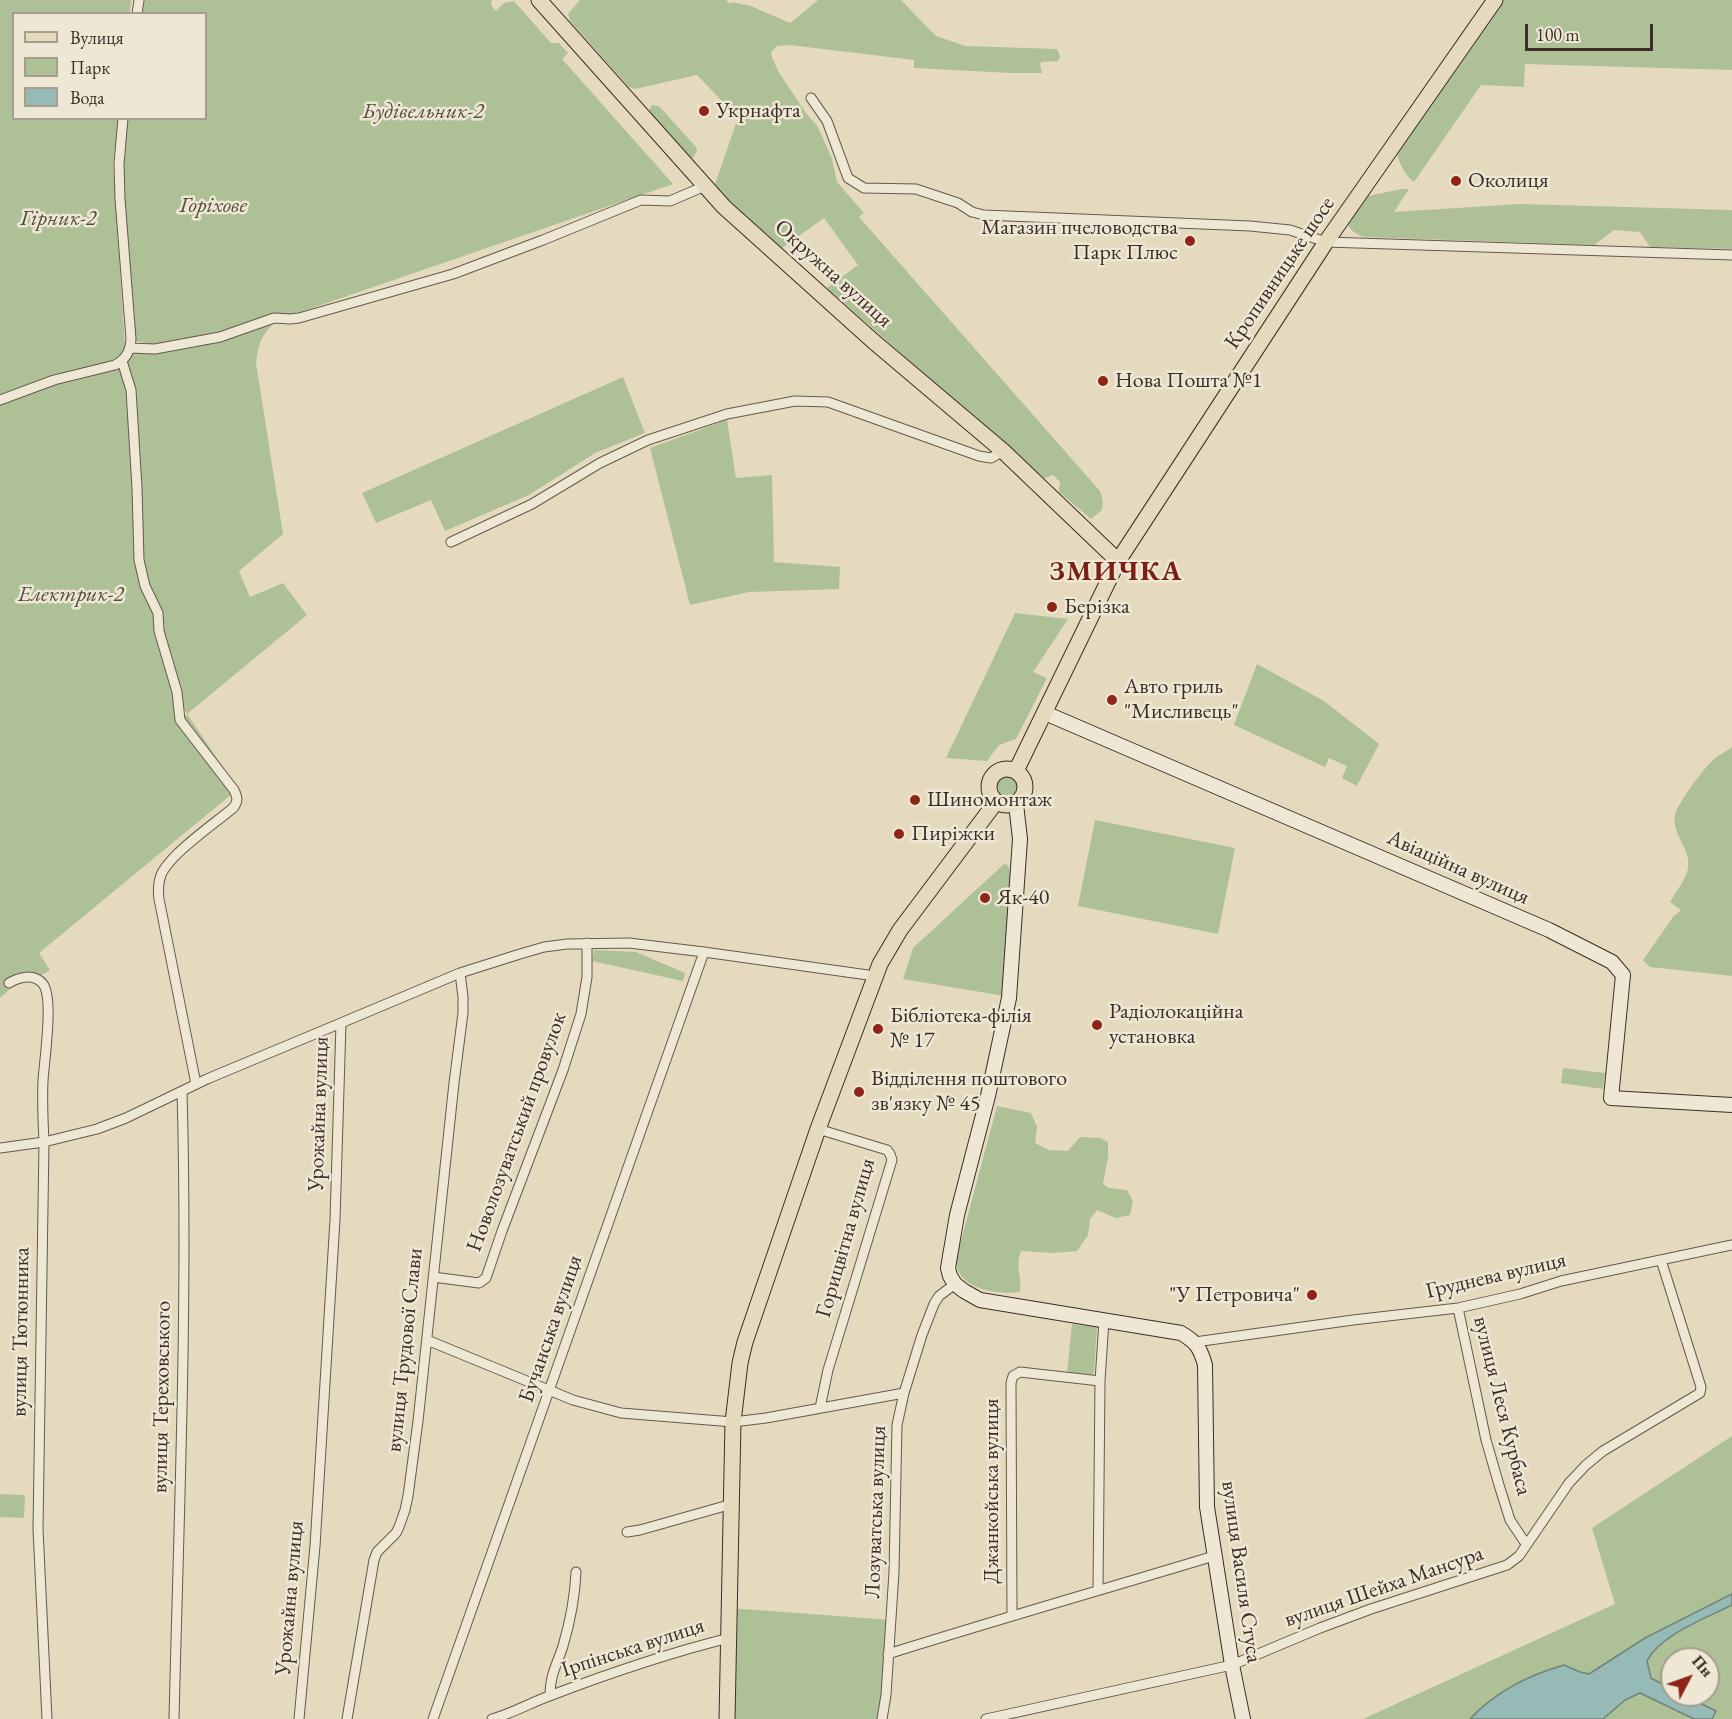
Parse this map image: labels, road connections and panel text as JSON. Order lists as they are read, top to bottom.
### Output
{
  "streets": {
    "main road": [
      "Кропивницьке шосе",
      "Окружна вулиця",
      "Авіаційна вулиця",
      "вулиця Василя Стуса"
    ],
    "street": [
      "Урожайна вулиця",
      "Новолозуватський провулок",
      "Горицвітна вулиця",
      "Груднева вулиця",
      "Бучанська вулиця",
      "вулиця Тютюнника",
      "вулиця Трудової Слави",
      "вулиця Тереховського",
      "вулиця Леся Курбаса",
      "Джанкойська вулиця",
      "Лозуватська вулиця",
      "вулиця Шейха Мансура",
      "Ірпінська вулиця"
    ]
  },
  "crossings": [
    ["Кропивницьке шосе", "Окружна вулиця"],
    ["Кропивницьке шосе", "Авіаційна вулиця"],
    ["Урожайна вулиця", "Новолозуватський провулок"],
    ["Урожайна вулиця", "Бучанська вулиця"],
    ["Урожайна вулиця", "вулиця Трудової Слави"],
    ["Новолозуватський провулок", "вулиця Трудової Слави"],
    ["Груднева вулиця", "вулиця Леся Курбаса"],
    ["Груднева вулиця", "вулиця Василя Стуса"],
    ["Груднева вулиця", "вулиця Шейха Мансура"],
    ["вулиця Леся Курбаса", "вулиця Шейха Мансура"],
    ["Джанкойська вулиця", "Лозуватська вулиця"],
    ["Джанкойська вулиця", "вулиця Василя Стуса"],
    ["вулиця Василя Стуса", "вулиця Шейха Мансура"]
  ],
  "districts": ["ЗМИЧКА"],
  "parks": [
    "Будівельник-2",
    "Горіхове",
    "Гірник-2",
    "Електрик-2"
  ],
  "places": [
    "Укрнафта",
    "Околиця",
    "Магазин пчеловодства Парк Плюс",
    "Нова Пошта №1",
    "Берізка",
    "Авто гриль \"Мисливець\"",
    "Шиномонтаж",
    "Пиріжки",
    "Як-40",
    "Радіолокаційна установка",
    "Бібліотека-філія № 17",
    "Відділення поштового зв'язку № 45",
    "\"У Петровича\""
  ],
  "legend": ["Вулиця", "Парк", "Вода"],
  "scale_bar": "100 m",
  "north": "top right"
}
